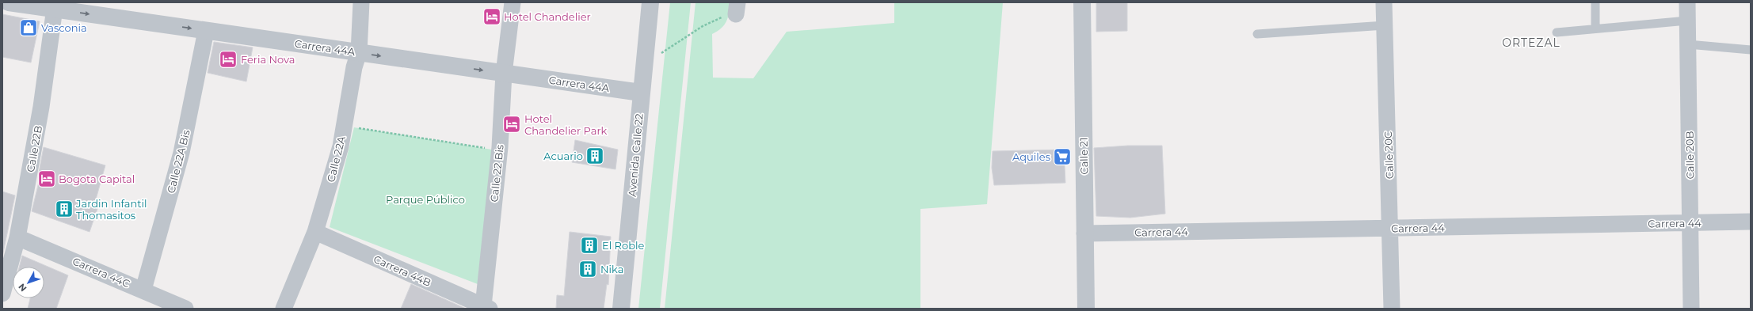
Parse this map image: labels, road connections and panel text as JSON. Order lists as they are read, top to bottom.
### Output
{
  "streets": {
    "street": [
      "Carrera 44A",
      "Calle 22B",
      "Avenida Calle 22",
      "Calle 20C",
      "Calle 20B",
      "Calle 21",
      "Calle 22A",
      "Calle 22A Bis",
      "Calle 22 Bis",
      "Carrera 44",
      "Carrera 44B",
      "Carrera 44C"
    ]
  },
  "crossings": [
    ["Carrera 44A", "Calle 22B"],
    ["Carrera 44A", "Avenida Calle 22"],
    ["Carrera 44A", "Calle 22A"],
    ["Carrera 44A", "Calle 22A Bis"],
    ["Carrera 44A", "Calle 22 Bis"],
    ["Calle 22B", "Carrera 44C"],
    ["Calle 20C", "Carrera 44"],
    ["Calle 20B", "Carrera 44"],
    ["Calle 21", "Carrera 44"],
    ["Calle 22A", "Carrera 44B"],
    ["Calle 22A Bis", "Carrera 44C"],
    ["Calle 22 Bis", "Carrera 44B"]
  ],
  "one_way": ["Carrera 44A"],
  "districts": ["ORTEZAL"],
  "parks": ["Parque Público"],
  "places": {
    "hotel": [
      "Hotel Chandelier",
      "Feria Nova",
      "Hotel Chandelier Park",
      "Bogota Capital"
    ],
    "shop": ["Vasconia"],
    "building": [
      "Acuario",
      "Jardin Infantil Thomasitos",
      "El Roble",
      "Nika"
    ],
    "supermarket": ["Aquiles"]
  },
  "north": "bottom left"
}
